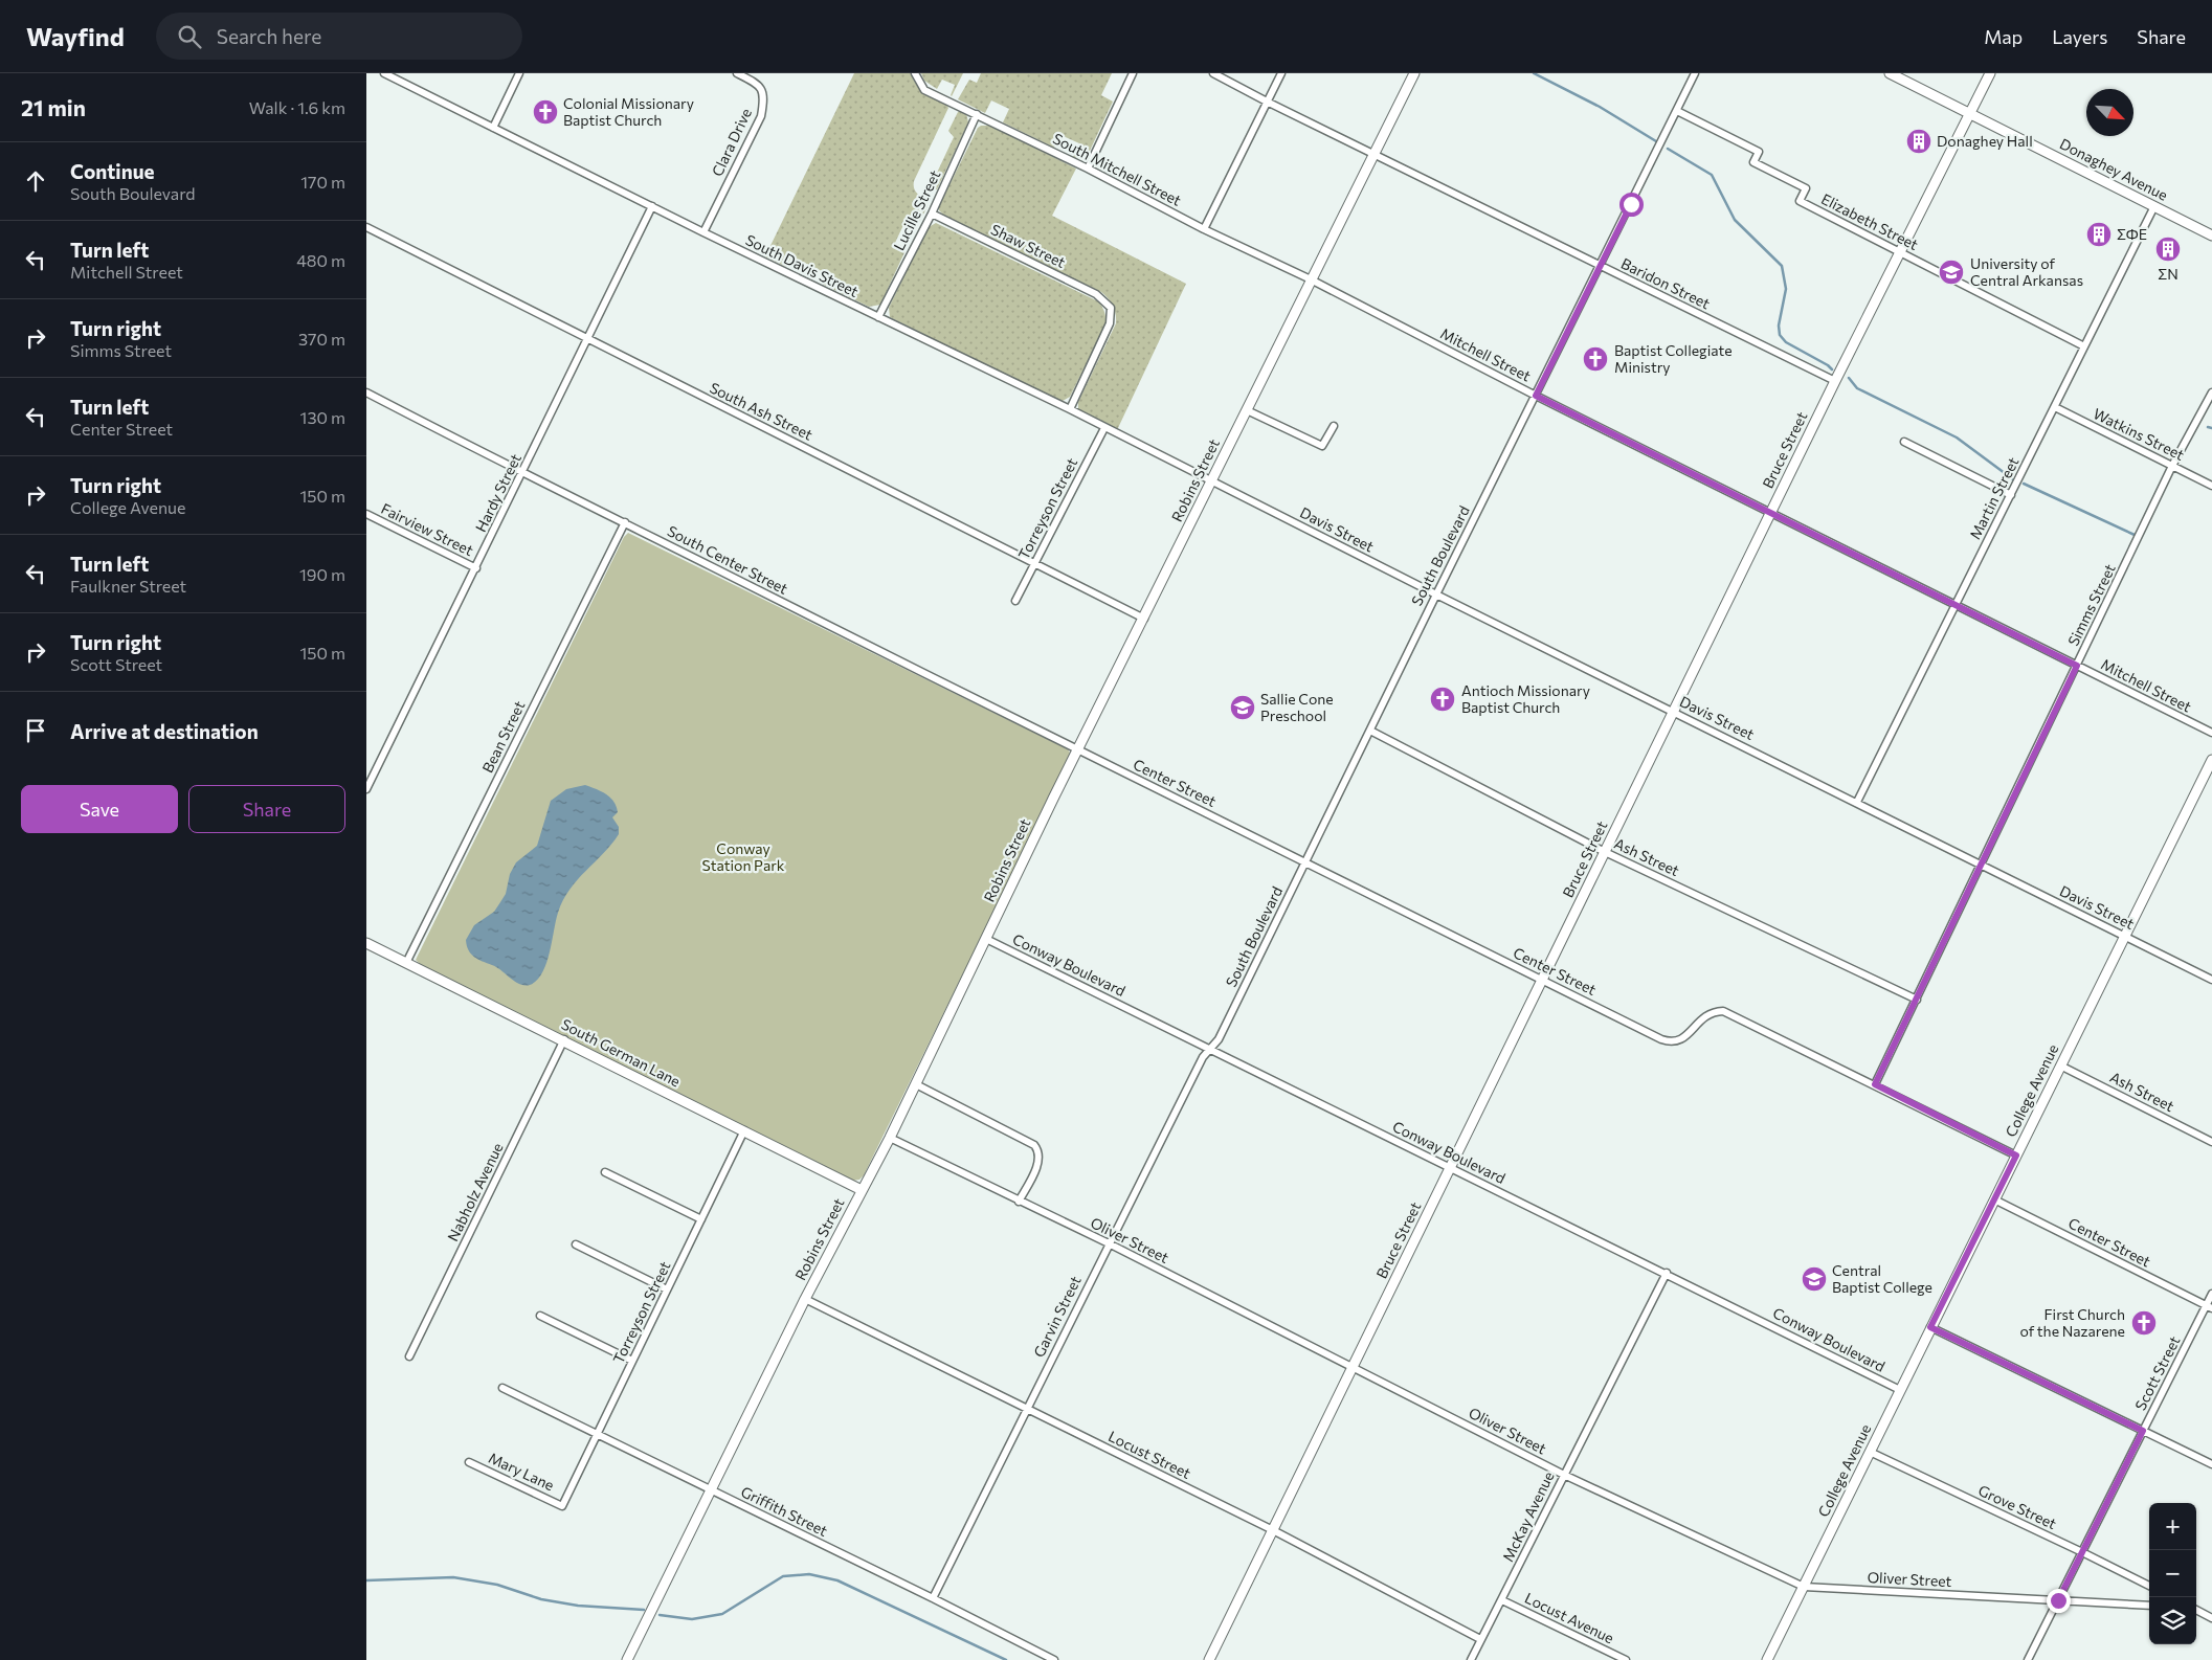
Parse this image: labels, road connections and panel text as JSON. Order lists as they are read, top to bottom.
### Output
{
  "streets": {
    "street": [
      "Clara Drive",
      "South Mitchell Street",
      "Donaghey Avenue",
      "Lucille Street",
      "Elizabeth Street",
      "Shaw Street",
      "South Davis Street",
      "Baridon Street",
      "Mitchell Street",
      "South Ash Street",
      "Watkins Street",
      "Bruce Street",
      "Robins Street",
      "Hardy Street",
      "Martin Street",
      "Torreyson Street",
      "Fairview Street",
      "Davis Street",
      "South Boulevard",
      "South Center Street",
      "Simms Street",
      "Bean Street",
      "Center Street",
      "Ash Street",
      "Conway Boulevard",
      "South German Lane",
      "College Avenue",
      "Nabholz Avenue",
      "Oliver Street",
      "Garvin Street",
      "Scott Street",
      "Locust Street",
      "Mary Lane",
      "Grove Street",
      "Griffith Street",
      "McKay Avenue",
      "Locust Avenue"
    ]
  },
  "crossings": [
    ["Clara Drive", "South Davis Street"],
    ["South Mitchell Street", "Lucille Street"],
    ["South Mitchell Street", "Mitchell Street"],
    ["South Mitchell Street", "Robins Street"],
    ["Donaghey Avenue", "Bruce Street"],
    ["Donaghey Avenue", "Martin Street"],
    ["Lucille Street", "Shaw Street"],
    ["Lucille Street", "South Davis Street"],
    ["Elizabeth Street", "Bruce Street"],
    ["Elizabeth Street", "Martin Street"],
    ["Elizabeth Street", "South Boulevard"],
    ["Shaw Street", "South Davis Street"],
    ["South Davis Street", "Robins Street"],
    ["South Davis Street", "Hardy Street"],
    ["South Davis Street", "Torreyson Street"],
    ["South Davis Street", "Davis Street"],
    ["Baridon Street", "Bruce Street"],
    ["Baridon Street", "Robins Street"],
    ["Baridon Street", "South Boulevard"],
    ["Mitchell Street", "Bruce Street"],
    ["Mitchell Street", "Robins Street"],
    ["Mitchell Street", "Martin Street"],
    ["Mitchell Street", "South Boulevard"],
    ["Mitchell Street", "Simms Street"],
    ["South Ash Street", "Robins Street"],
    ["South Ash Street", "Hardy Street"],
    ["South Ash Street", "Torreyson Street"],
    ["Watkins Street", "Martin Street"],
    ["Watkins Street", "Simms Street"],
    ["Bruce Street", "Davis Street"],
    ["Bruce Street", "Center Street"],
    ["Bruce Street", "Ash Street"],
    ["Bruce Street", "Conway Boulevard"],
    ["Bruce Street", "Oliver Street"],
    ["Bruce Street", "Locust Street"],
    ["Robins Street", "Davis Street"],
    ["Robins Street", "South Center Street"],
    ["Robins Street", "Center Street"],
    ["Robins Street", "Conway Boulevard"],
    ["Robins Street", "South German Lane"],
    ["Robins Street", "Oliver Street"],
    ["Robins Street", "Locust Street"],
    ["Robins Street", "Griffith Street"],
    ["Hardy Street", "Fairview Street"],
    ["Hardy Street", "South Center Street"],
    ["Martin Street", "Davis Street"],
    ["Torreyson Street", "South German Lane"],
    ["Torreyson Street", "Mary Lane"],
    ["Torreyson Street", "Griffith Street"],
    ["Davis Street", "South Boulevard"],
    ["Davis Street", "Simms Street"],
    ["Davis Street", "College Avenue"],
    ["South Boulevard", "Center Street"],
    ["South Boulevard", "Ash Street"],
    ["South Boulevard", "Conway Boulevard"],
    ["South Boulevard", "Garvin Street"],
    ["South Center Street", "Bean Street"],
    ["South Center Street", "Center Street"],
    ["Simms Street", "Center Street"],
    ["Simms Street", "Ash Street"],
    ["Bean Street", "South German Lane"],
    ["Center Street", "College Avenue"],
    ["Center Street", "Scott Street"],
    ["Ash Street", "College Avenue"],
    ["Conway Boulevard", "College Avenue"],
    ["Conway Boulevard", "Garvin Street"],
    ["Conway Boulevard", "McKay Avenue"],
    ["South German Lane", "Nabholz Avenue"],
    ["College Avenue", "Oliver Street"],
    ["College Avenue", "Grove Street"],
    ["Oliver Street", "Garvin Street"],
    ["Oliver Street", "Scott Street"],
    ["Oliver Street", "McKay Avenue"],
    ["Garvin Street", "Locust Street"],
    ["Garvin Street", "Griffith Street"],
    ["Scott Street", "Grove Street"],
    ["Locust Street", "McKay Avenue"],
    ["McKay Avenue", "Locust Avenue"]
  ],
  "parks": ["Conway Station Park"],
  "places": {
    "church": [
      "Colonial Missionary Baptist Church",
      "Baptist Collegiate Ministry",
      "Antioch Missionary Baptist Church",
      "First Church of the Nazarene"
    ],
    "building": ["Donaghey Hall", "ΣΦΕ", "ΣΝ"],
    "school or university": ["University of Central Arkansas", "Sallie Cone Preschool", "Central Baptist College"]
  },
  "north": "bottom right",
  "page": {
    "header": "Wayfind",
    "search": "Search here",
    "nav": ["Map", "Layers", "Share"],
    "heading": ["21 min", "Walk · 1.6 km"],
    "list": [
      ["Continue", "South Boulevard", "170 m"],
      ["Turn left", "Mitchell Street", "480 m"],
      ["Turn right", "Simms Street", "370 m"],
      ["Turn left", "Center Street", "130 m"],
      ["Turn right", "College Avenue", "150 m"],
      ["Turn left", "Faulkner Street", "190 m"],
      ["Turn right", "Scott Street", "150 m"],
      "Arrive at destination"
    ],
    "buttons": ["Save", "Share"],
    "map_buttons": ["+", "−"]
  }
}
